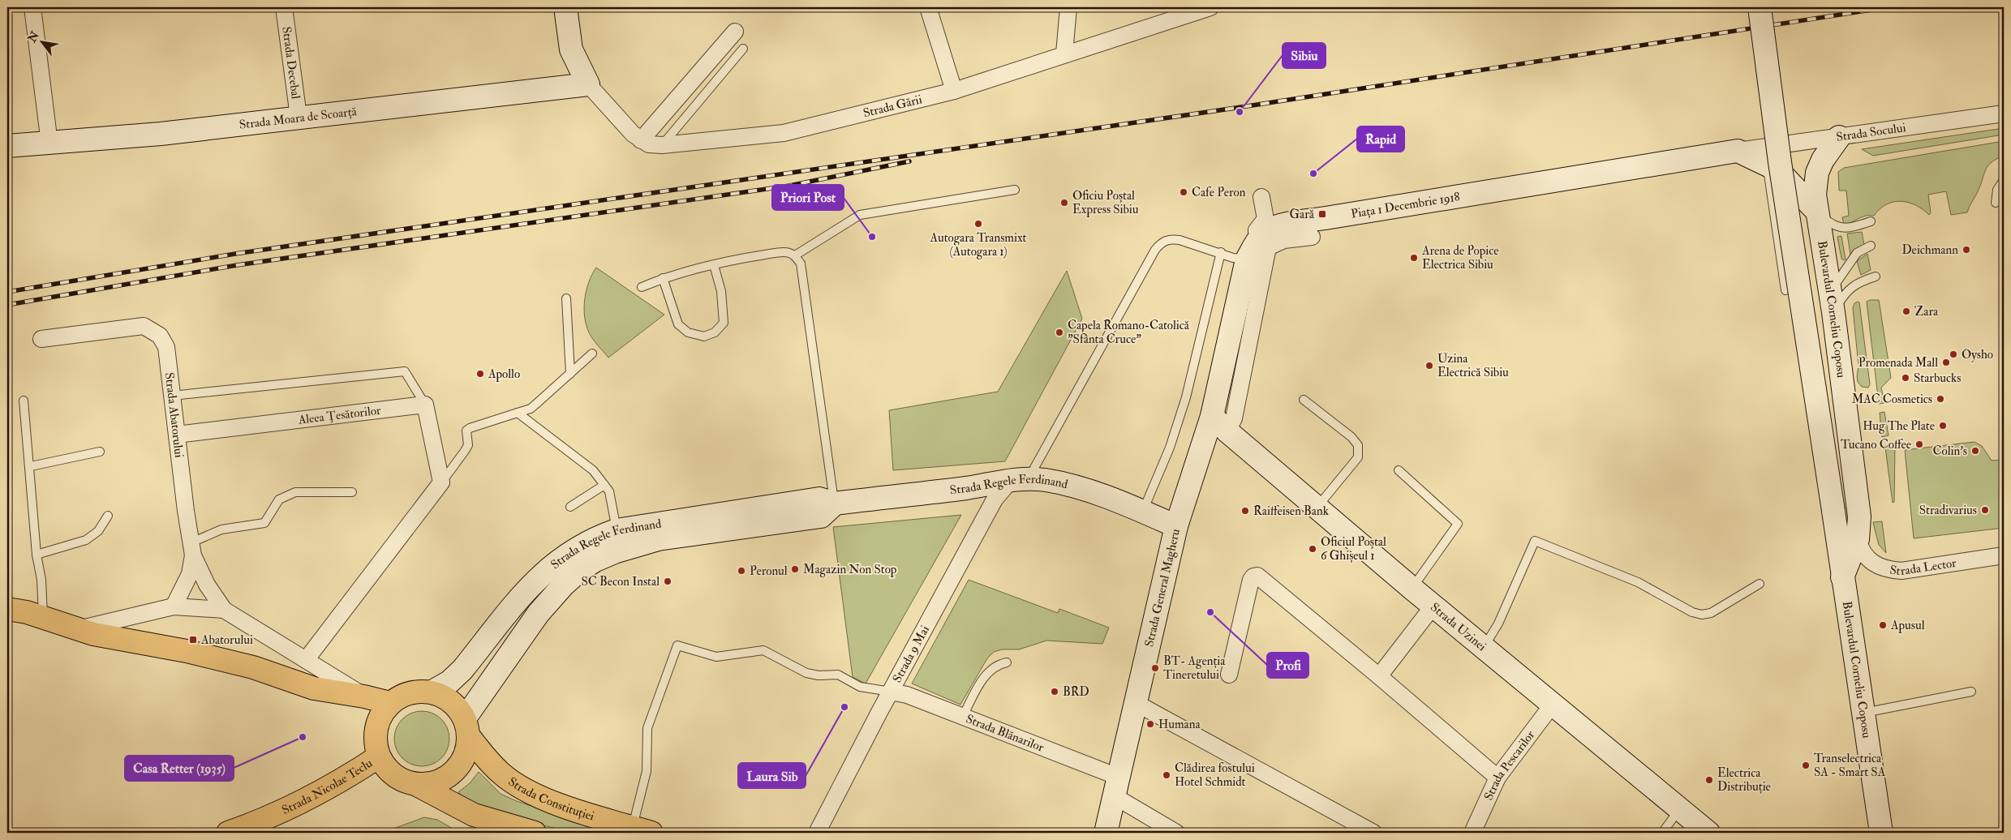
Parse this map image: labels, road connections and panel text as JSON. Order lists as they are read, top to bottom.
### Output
{
  "streets": {
    "main road": ["Strada Abatorului", "Strada Nicolae Teclu", "Strada Constituției"],
    "street": [
      "Strada Decebal",
      "Strada Gării",
      "Strada Moara de Scoarță",
      "Strada Socului",
      "Piața 1 Decembrie 1918",
      "Bulevardul Corneliu Coposu",
      "Aleea Țesătorilor",
      "Strada Regele Ferdinand",
      "Strada Lector",
      "Strada General Magheru",
      "Strada Uzinei",
      "Strada 9 Mai",
      "Strada Blănarilor",
      "Strada Pescarilor"
    ]
  },
  "crossings": [
    ["Strada Decebal", "Strada Moara de Scoarță"],
    ["Strada Socului", "Piața 1 Decembrie 1918"],
    ["Strada Socului", "Bulevardul Corneliu Coposu"],
    ["Piața 1 Decembrie 1918", "Strada General Magheru"],
    ["Piața 1 Decembrie 1918", "Strada Uzinei"],
    ["Bulevardul Corneliu Coposu", "Strada Lector"],
    ["Strada Abatorului", "Aleea Țesătorilor"],
    ["Strada Abatorului", "Strada Regele Ferdinand"],
    ["Strada Abatorului", "Strada Nicolae Teclu"],
    ["Strada Abatorului", "Strada Constituției"],
    ["Strada Regele Ferdinand", "Strada General Magheru"],
    ["Strada Regele Ferdinand", "Strada 9 Mai"],
    ["Strada Regele Ferdinand", "Strada Nicolae Teclu"],
    ["Strada Regele Ferdinand", "Strada Constituției"],
    ["Strada General Magheru", "Strada Uzinei"],
    ["Strada General Magheru", "Strada Blănarilor"],
    ["Strada Uzinei", "Strada Pescarilor"],
    ["Strada 9 Mai", "Strada Blănarilor"],
    ["Strada Nicolae Teclu", "Strada Constituției"]
  ],
  "places": {
    "other": [
      "Sibiu",
      "Rapid",
      "Cafe Peron",
      "Oficiu Poștal Express Sibiu",
      "Autogara Transmixt (Autogara 1)",
      "Priori Post",
      "Deichmann",
      "Arena de Popice Electrica Sibiu",
      "Zara",
      "Capela Romano-Catolică \"Sfânta Cruce\"",
      "Oysho",
      "Promenada Mall",
      "Uzina Electrică Sibiu",
      "Apollo",
      "Starbucks",
      "MAC Cosmetics",
      "Hug The Plate",
      "Tucano Coffee",
      "Colin's",
      "Stradivarius",
      "Raiffeisen Bank",
      "Oficiul Poștal 6 Ghișeul 1",
      "Magazin Non Stop",
      "Peronul",
      "SC Becon Instal",
      "Profi",
      "Apusul",
      "BT- Agenția Tineretului",
      "BRD",
      "Laura Sib",
      "Humana",
      "Casa Retter (1935)",
      "Transelectrica SA - Smart SA",
      "Clădirea fostului Hotel Schmidt",
      "Electrica Distribuție"
    ],
    "transit": ["Gară", "Abatorului"]
  },
  "north": "top left"
}
